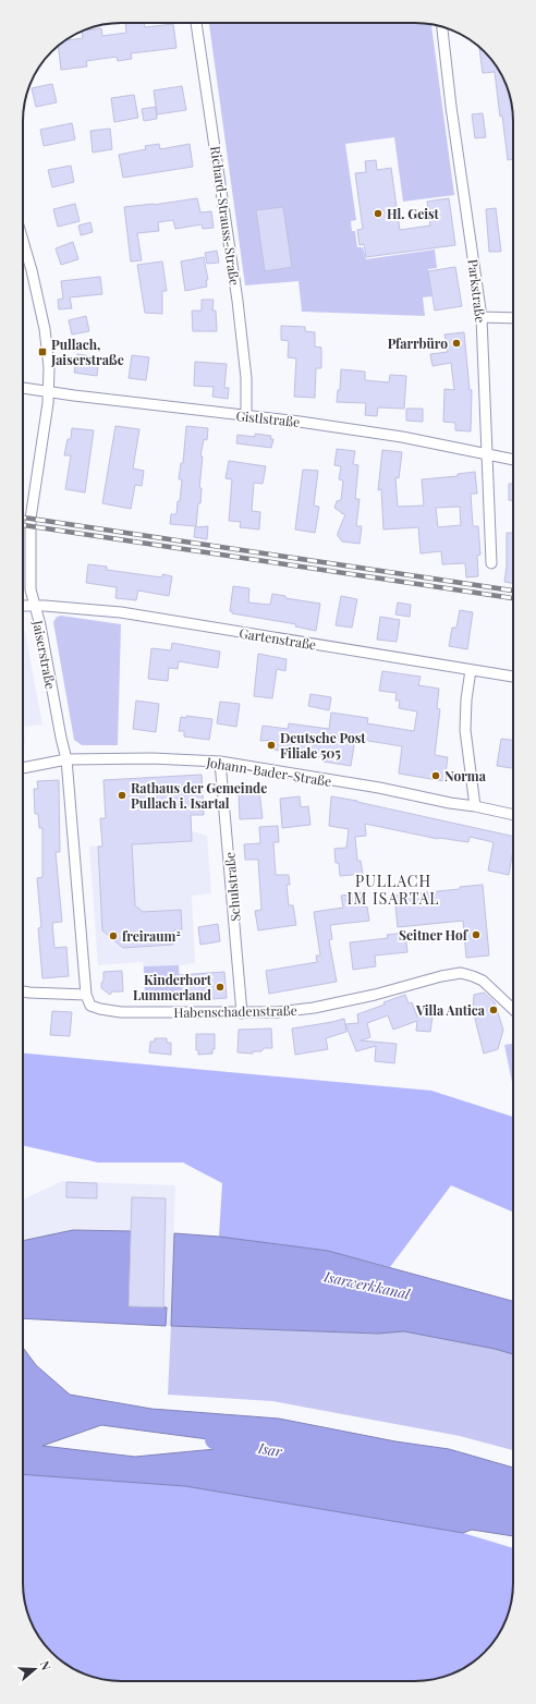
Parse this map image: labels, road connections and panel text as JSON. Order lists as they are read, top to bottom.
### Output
{
  "streets": {
    "street": [
      "Richard-Strauss-Straße",
      "Parkstraße",
      "Gistlstraße",
      "Gartenstraße",
      "Jaiserstraße",
      "Johann-Bader-Straße",
      "Schulstraße",
      "Habenschadenstraße"
    ]
  },
  "crossings": [
    ["Richard-Strauss-Straße", "Gistlstraße"],
    ["Parkstraße", "Gistlstraße"],
    ["Gistlstraße", "Jaiserstraße"],
    ["Gartenstraße", "Jaiserstraße"],
    ["Jaiserstraße", "Johann-Bader-Straße"],
    ["Jaiserstraße", "Habenschadenstraße"],
    ["Johann-Bader-Straße", "Schulstraße"],
    ["Schulstraße", "Habenschadenstraße"]
  ],
  "districts": ["PULLACH IM ISARTAL"],
  "water": ["Isarwerkkanal", "Isar"],
  "places": {
    "other": [
      "Hl. Geist",
      "Pfarrbüro",
      "Deutsche Post Filiale 505",
      "Norma",
      "Rathaus der Gemeinde Pullach i. Isartal",
      "Seitner Hof",
      "freiraum²",
      "Kinderhort Lummerland",
      "Villa Antica"
    ],
    "transit": ["Pullach, Jaiserstraße"]
  },
  "north": "right"
}
